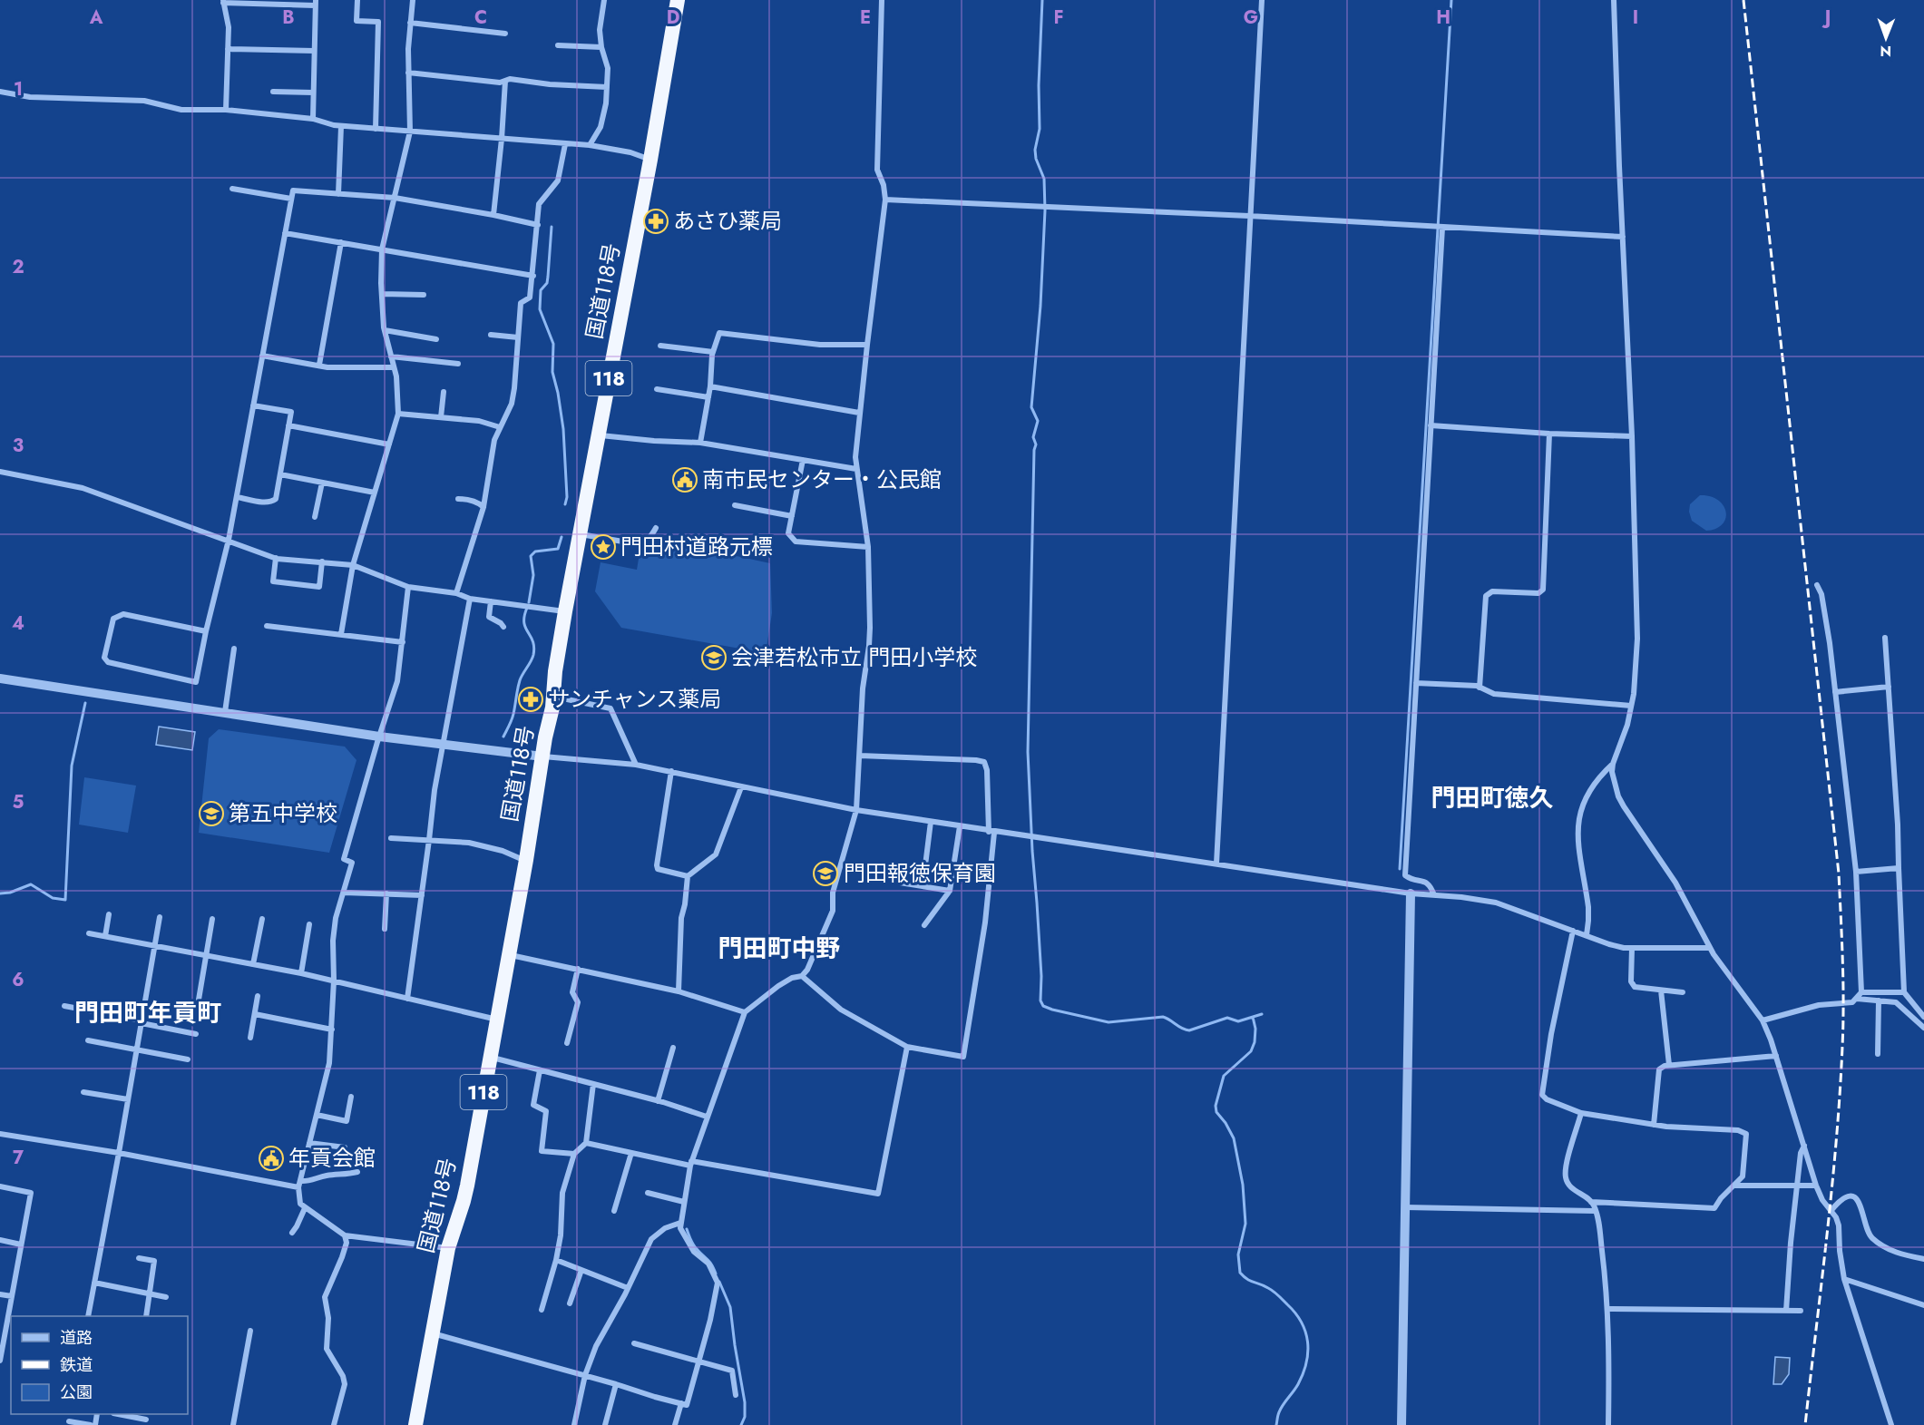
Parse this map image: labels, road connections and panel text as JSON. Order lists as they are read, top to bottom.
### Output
{
  "streets": {
    "highway": ["国道118号", "118"]
  },
  "districts": ["門田町徳久", "門田町中野", "門田町年貢町"],
  "places": {
    "pharmacy": ["あさひ薬局", "サンチャンス薬局"],
    "public building": ["南市民センター・公民館", "年貢会館"],
    "place": ["門田村道路元標"],
    "school or university": ["会津若松市立 門田小学校", "第五中学校", "門田報徳保育園"]
  },
  "legend": ["道路", "鉄道", "公園"],
  "north": "bottom",
  "grid": {
    "columns": [
      "A",
      "B",
      "C",
      "D",
      "E",
      "F",
      "G",
      "H",
      "I",
      "J"
    ],
    "rows": [
      "1",
      "2",
      "3",
      "4",
      "5",
      "6",
      "7"
    ]
  }
}
